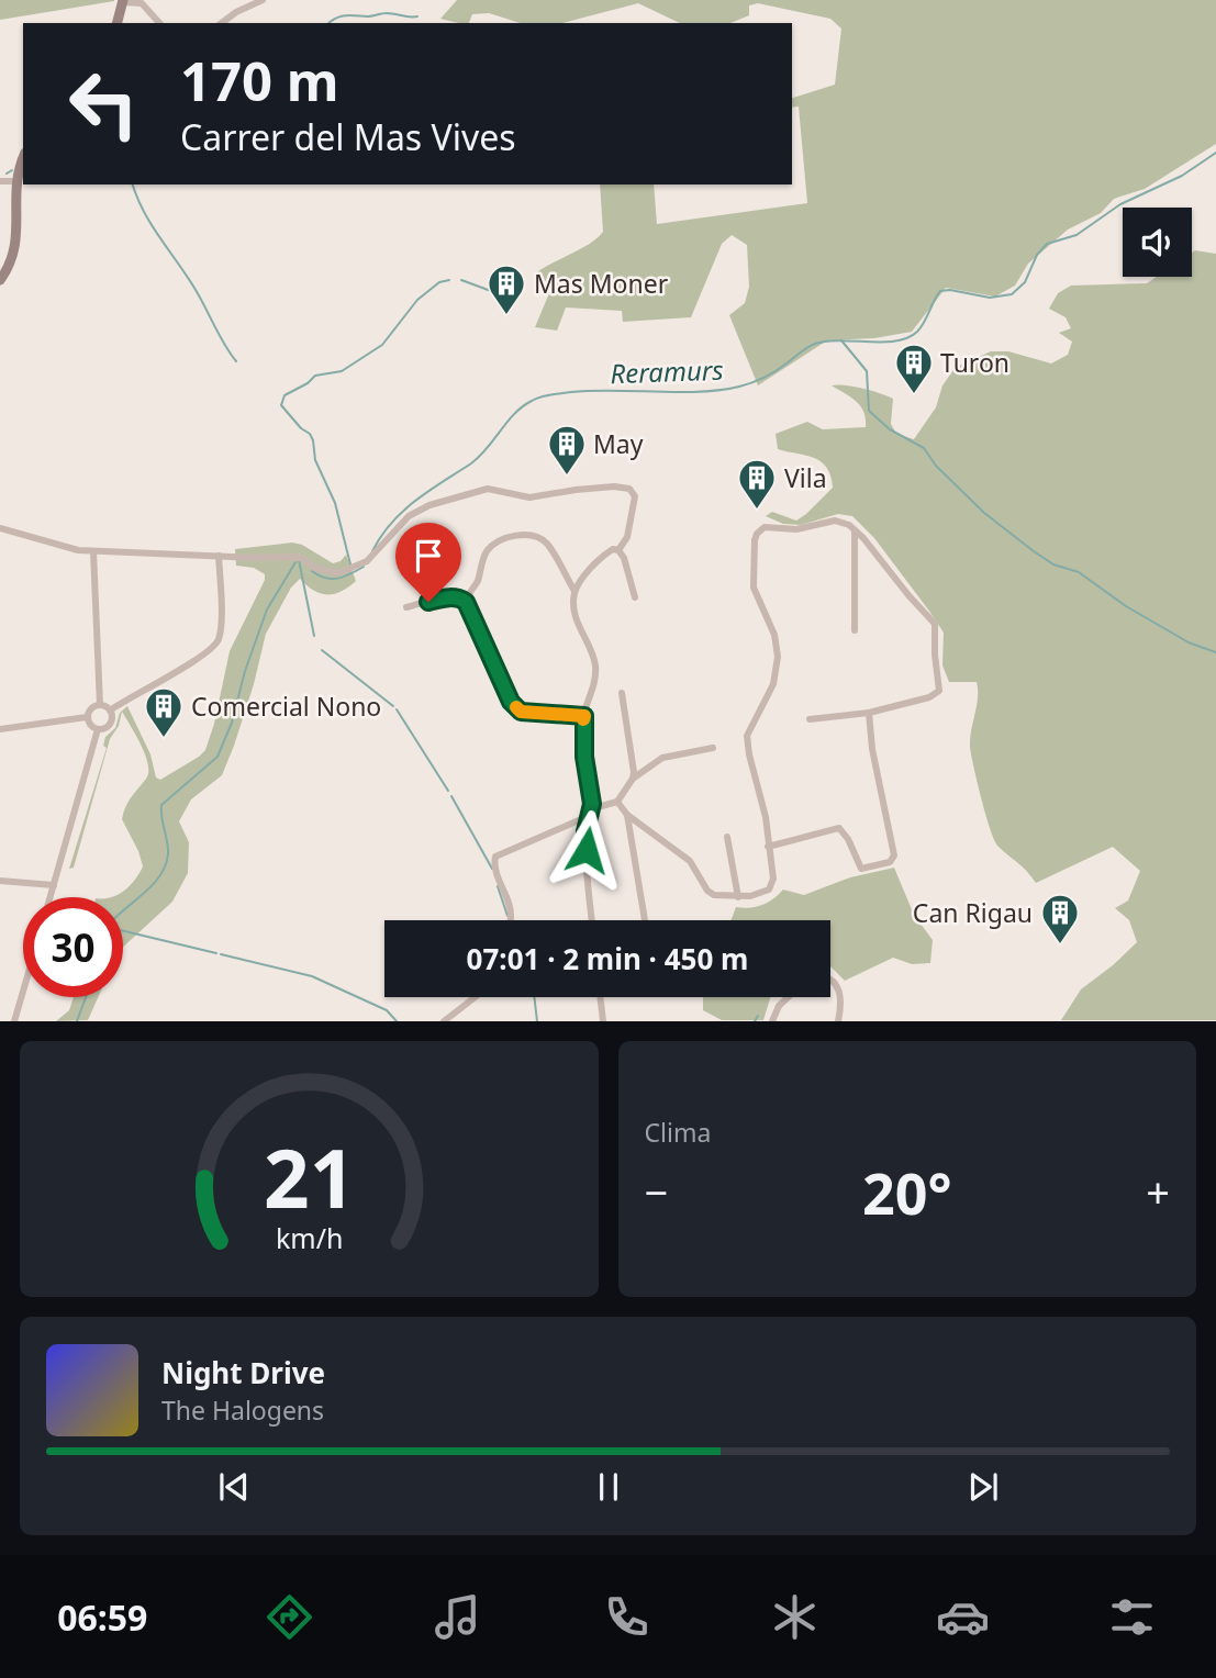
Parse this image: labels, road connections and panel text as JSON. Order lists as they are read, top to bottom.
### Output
{
  "water": ["Reramurs"],
  "places": {
    "building": [
      "Mas Moner",
      "Turon",
      "May",
      "Vila",
      "Comercial Nono",
      "Can Rigau"
    ]
  },
  "page": {
    "turn": ["170 m", "Carrer del Mas Vives"],
    "limit": "30",
    "trip": "07:01 · 2 min · 450 m",
    "tile": "Clima",
    "heat": ["−", "20°", "+"],
    "song": ["Night Drive", "The Halogens"],
    "tabs": "06:59",
    "gauge": ["21", "km/h"]
  }
}
